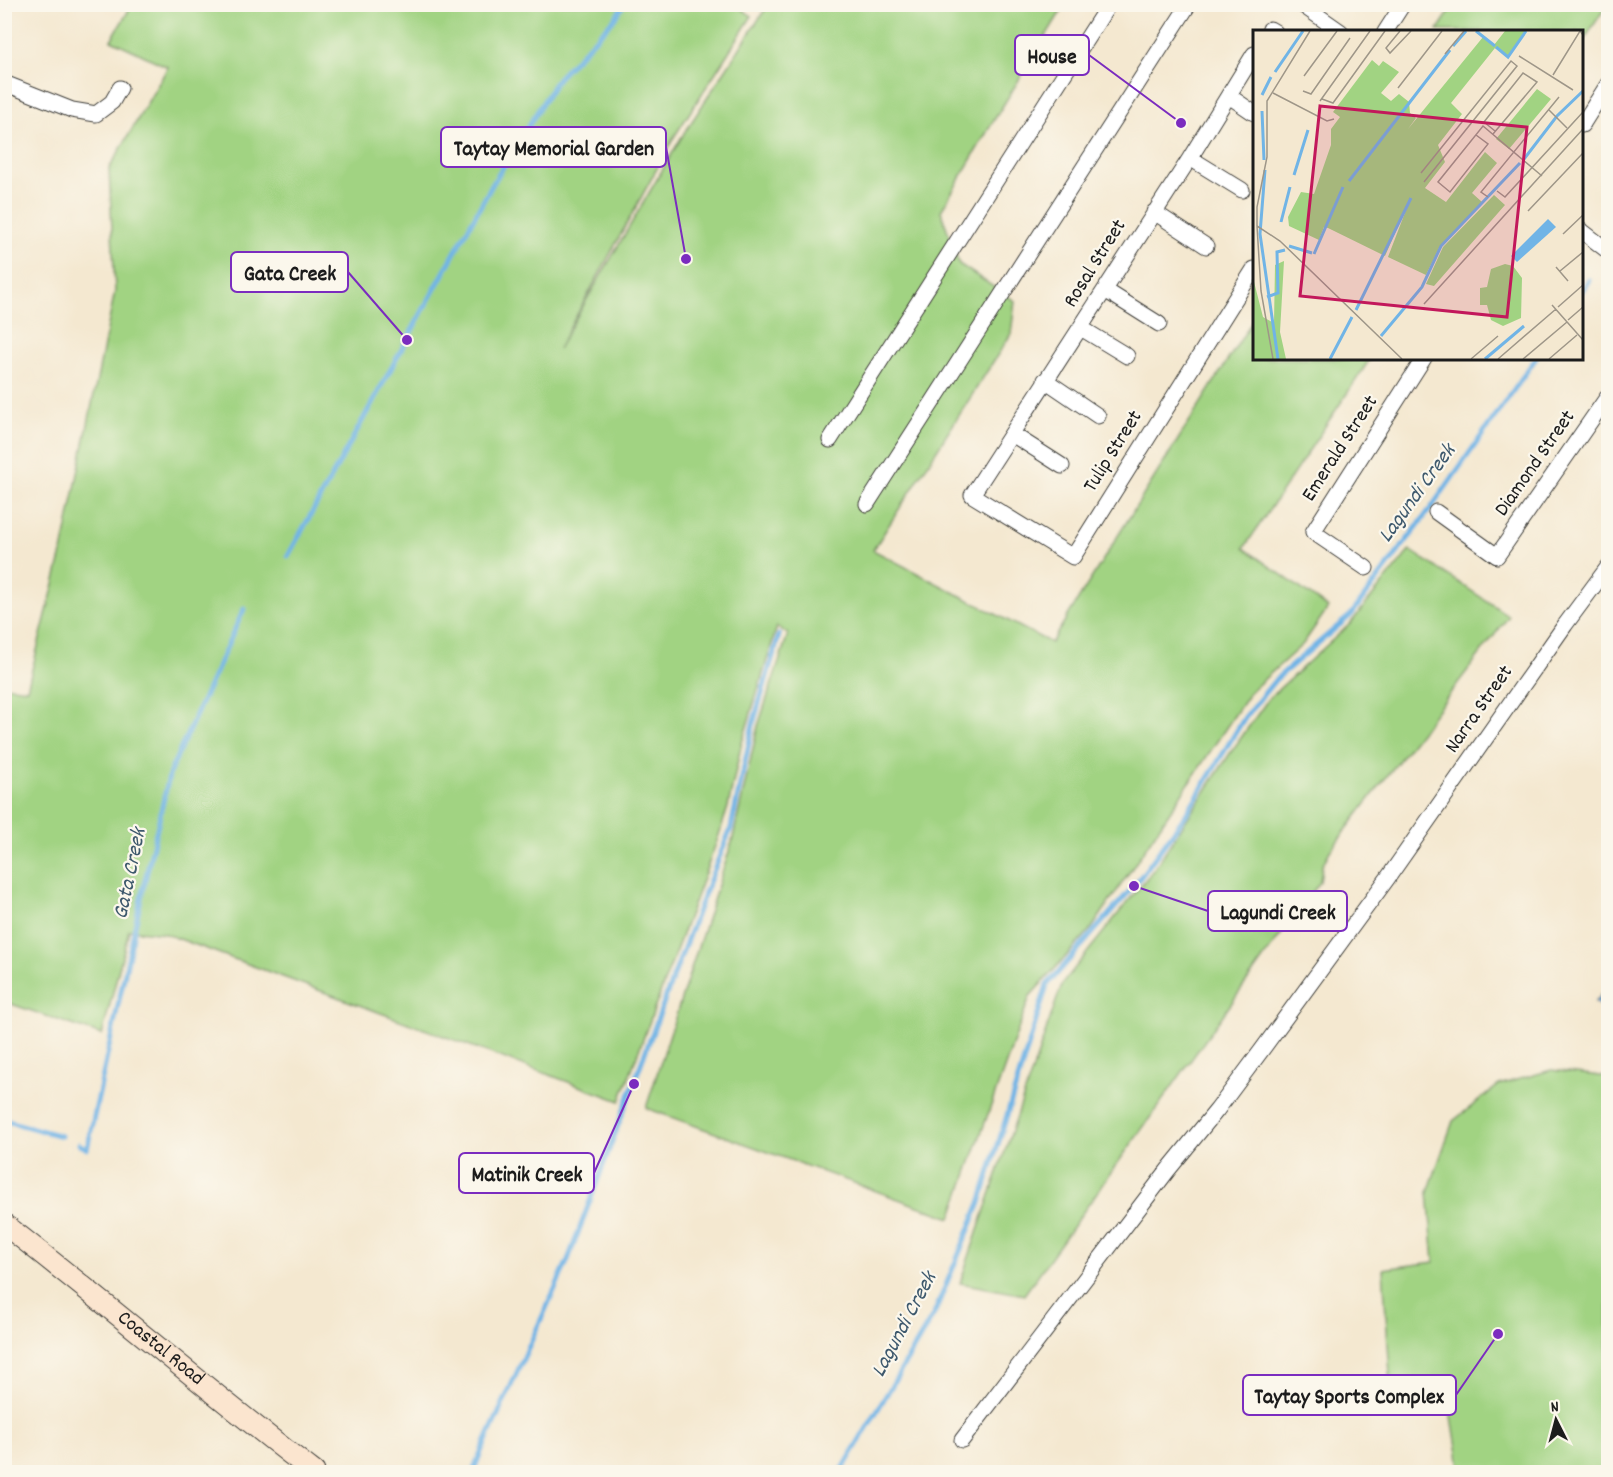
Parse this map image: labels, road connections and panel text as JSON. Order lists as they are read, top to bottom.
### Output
{
  "streets": {
    "main road": ["Coastal Road"],
    "street": [
      "Rosal Street",
      "Emerald Street",
      "Tulip Street",
      "Diamond Street",
      "Narra Street"
    ]
  },
  "crossings": [
    ["Rosal Street", "Tulip Street"]
  ],
  "water": ["Lagundi Creek", "Gata Creek"],
  "places": [
    "House",
    "Taytay Memorial Garden",
    "Gata Creek",
    "Lagundi Creek",
    "Matinik Creek",
    "Taytay Sports Complex"
  ],
  "north": "top"
}
